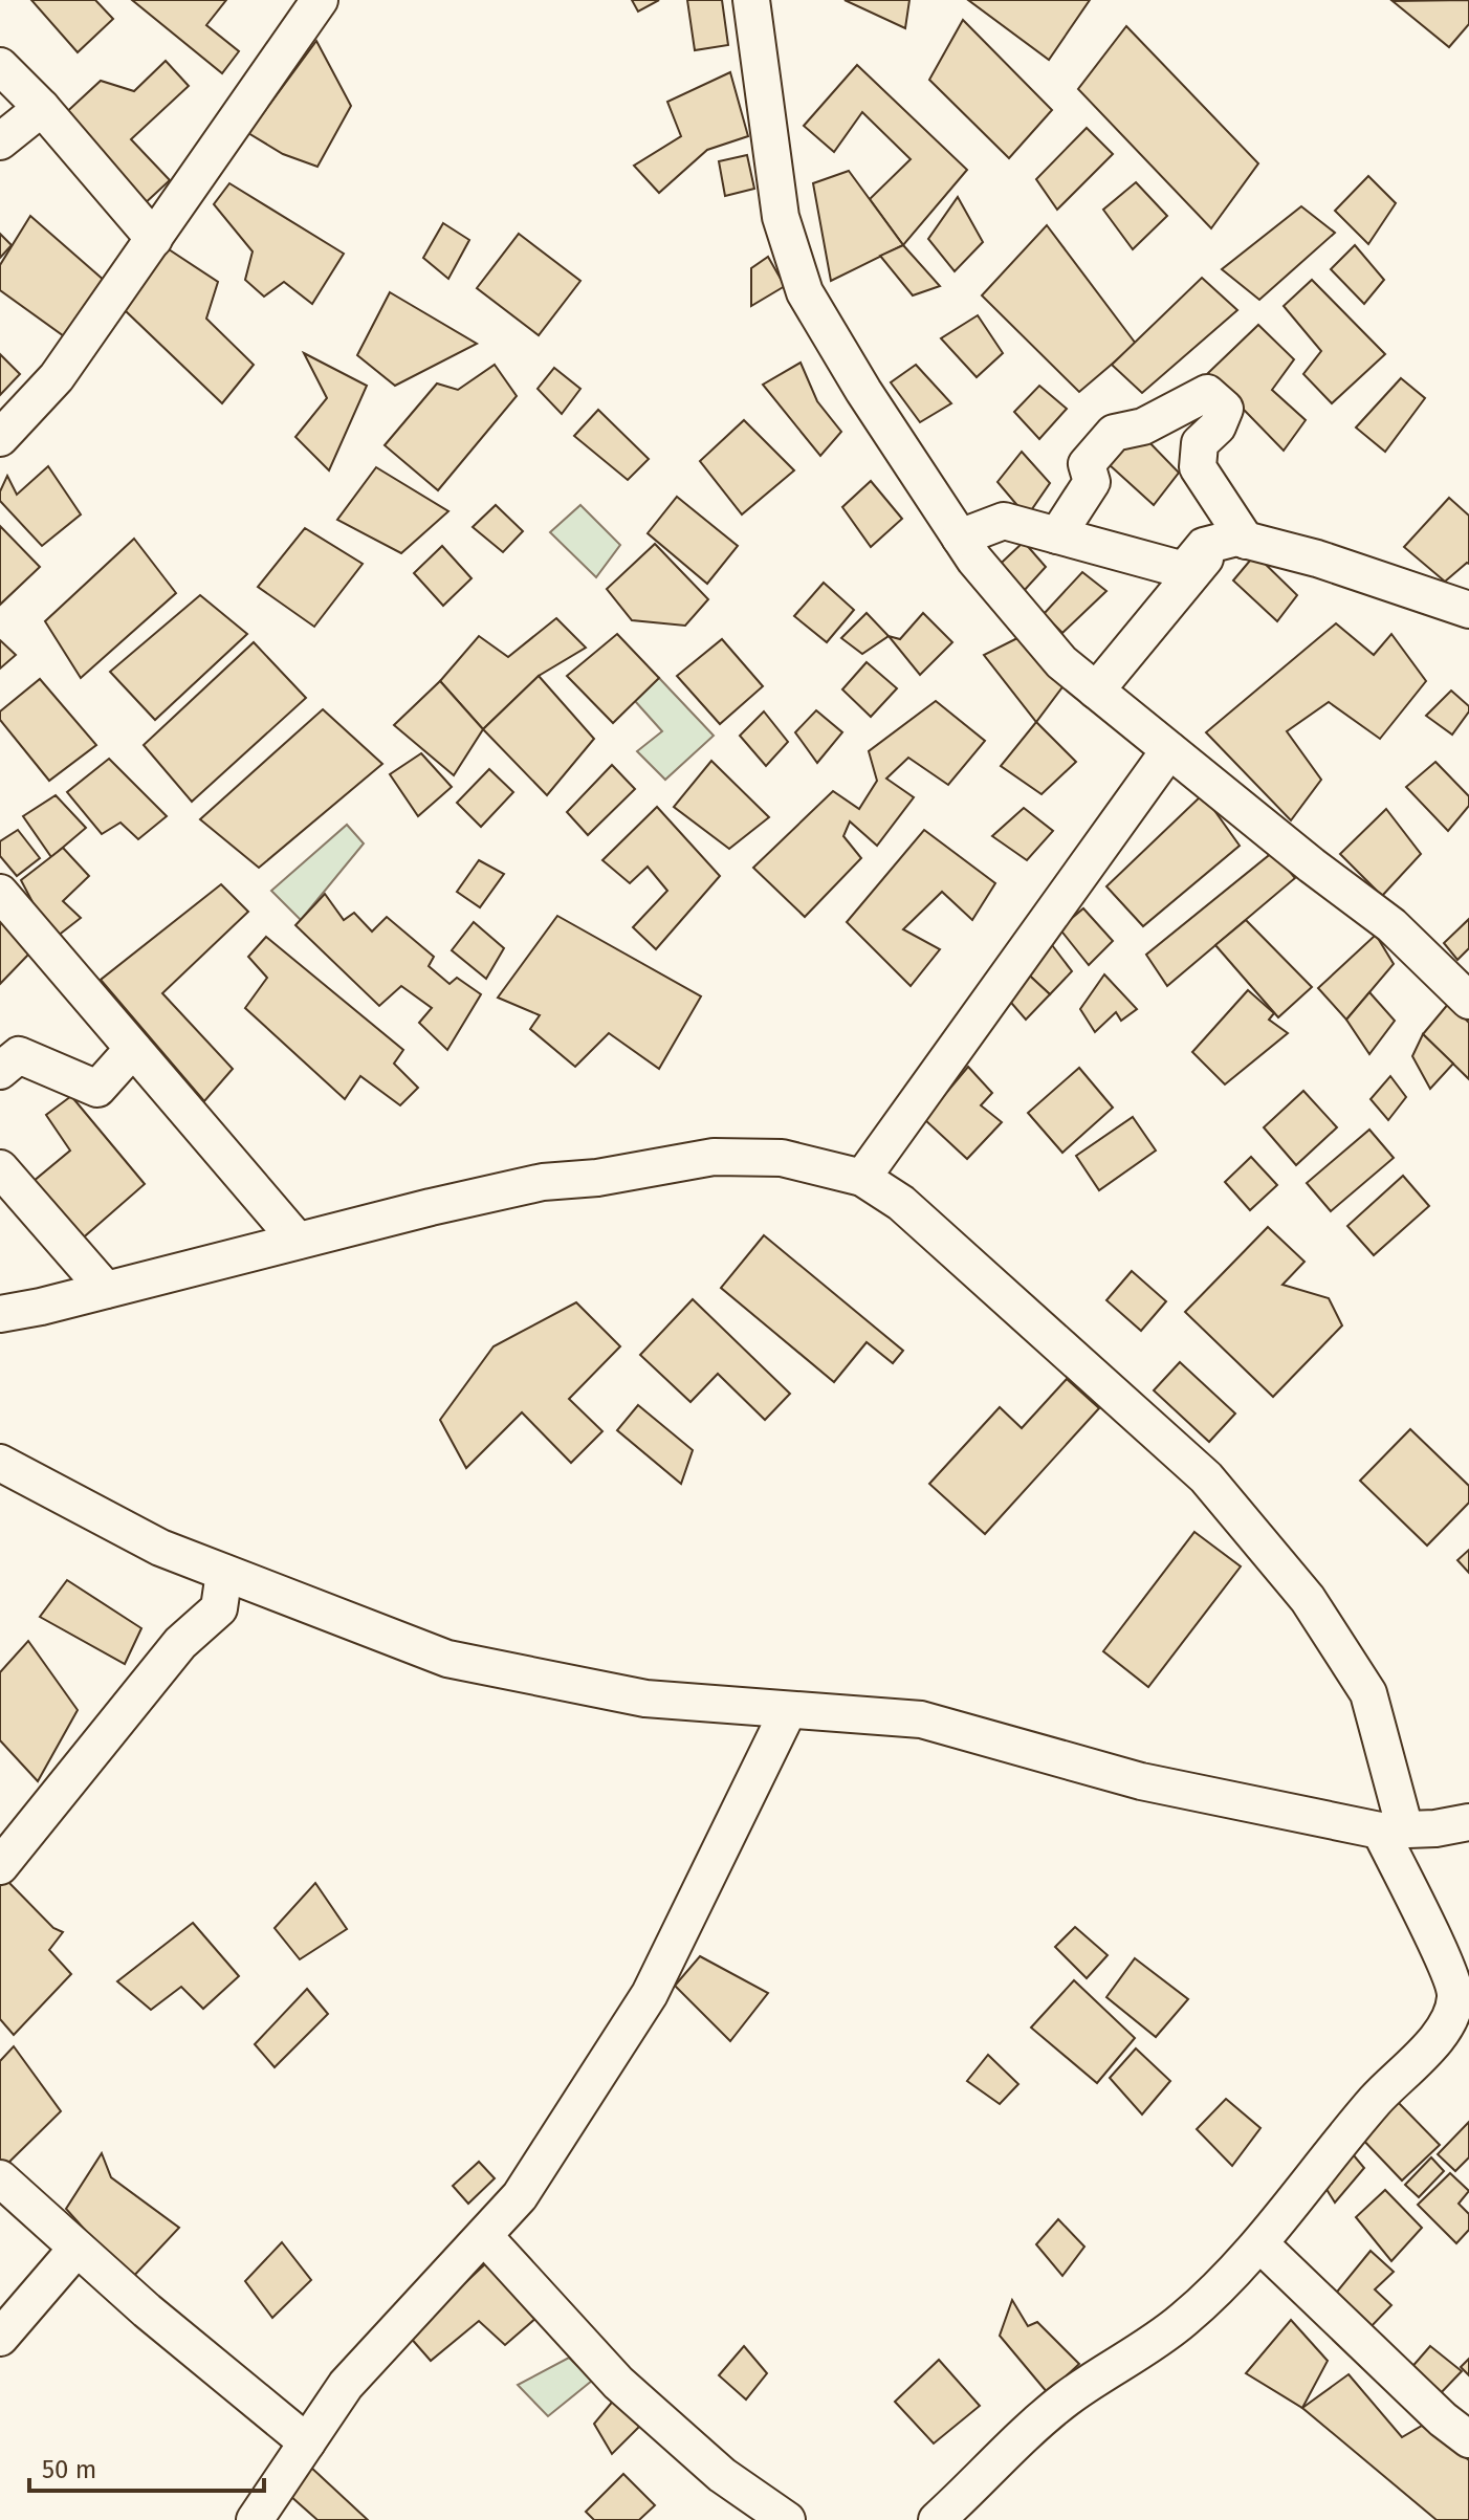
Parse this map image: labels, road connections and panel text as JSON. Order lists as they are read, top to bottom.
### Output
{
  "scale_bar": "50 m"
}
